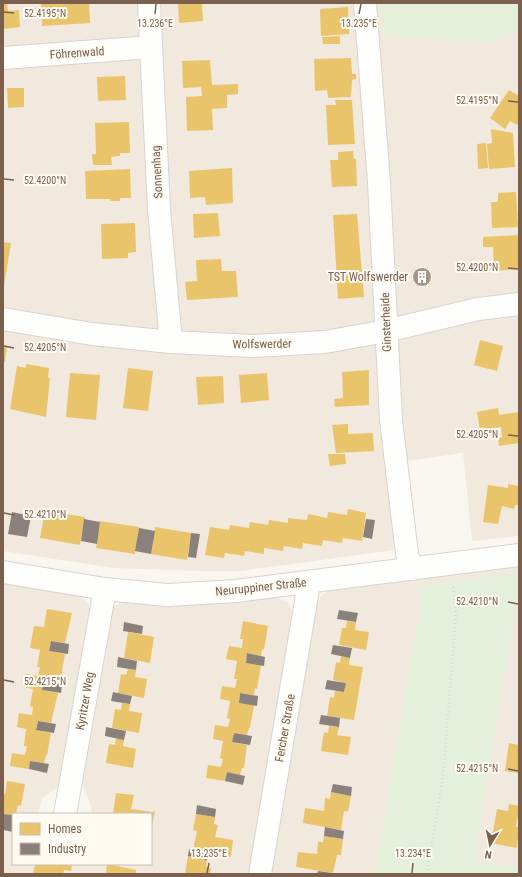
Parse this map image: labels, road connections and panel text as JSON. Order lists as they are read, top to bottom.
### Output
{
  "streets": {
    "street": [
      "Föhrenwald",
      "Sonnenhag",
      "Ginsterheide",
      "Wolfswerder",
      "Neuruppiner Straße",
      "Kyritzer Weg",
      "Fercher Straße"
    ]
  },
  "crossings": [
    ["Föhrenwald", "Sonnenhag"],
    ["Sonnenhag", "Wolfswerder"],
    ["Ginsterheide", "Wolfswerder"],
    ["Ginsterheide", "Neuruppiner Straße"],
    ["Neuruppiner Straße", "Kyritzer Weg"],
    ["Neuruppiner Straße", "Fercher Straße"]
  ],
  "places": {
    "building": ["TST Wolfswerder"]
  },
  "legend": ["Homes", "Industry"],
  "north": "bottom",
  "coordinates": [
    "52.4195°N",
    "13.236°E",
    "13.235°E",
    "52.4200°N",
    "52.4205°N",
    "52.4210°N",
    "52.4215°N",
    "13.234°E"
  ]
}
